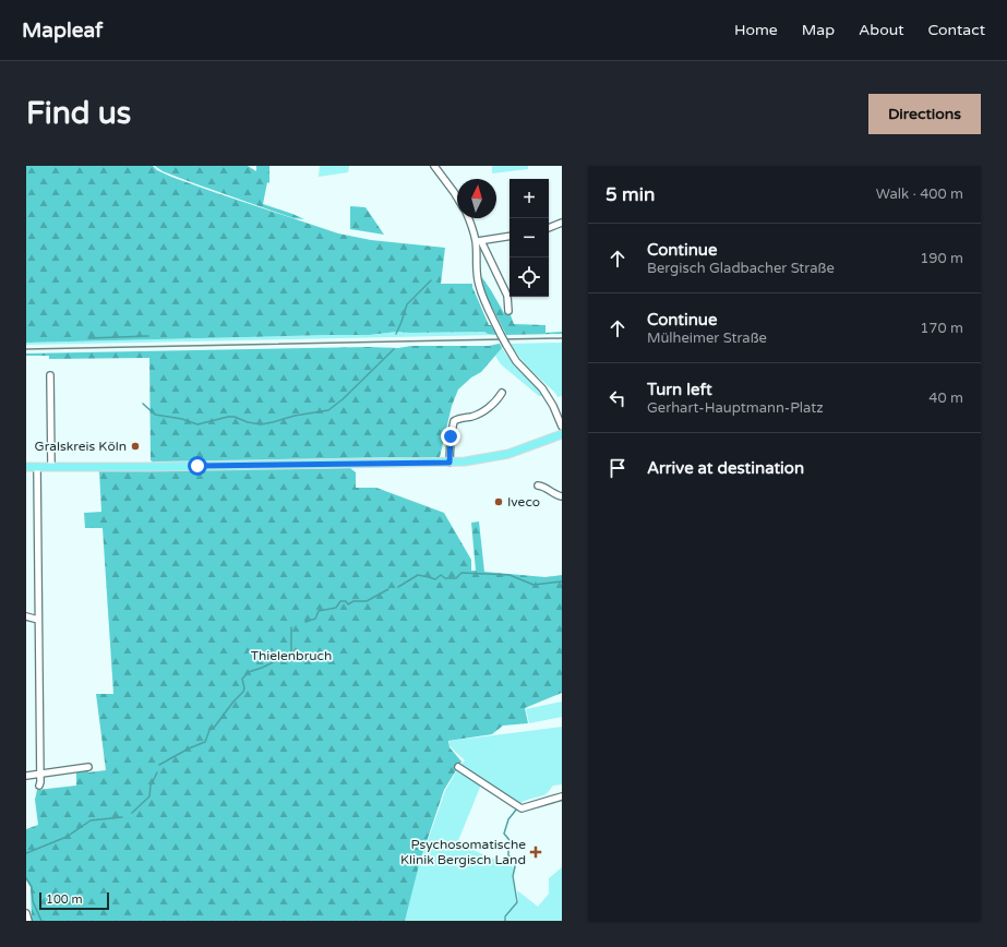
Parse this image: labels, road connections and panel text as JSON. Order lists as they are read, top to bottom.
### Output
{
  "parks": ["Thielenbruch"],
  "places": {
    "other": ["Gralskreis Köln", "Iveco"],
    "health": ["Psychosomatische Klinik Bergisch Land"]
  },
  "scale_bar": "100 m",
  "north": "top",
  "page": {
    "header": "Mapleaf",
    "nav": [
      "Home",
      "Map",
      "About",
      "Contact"
    ],
    "buttons": "Directions",
    "title": "Find us",
    "heading": ["5 min", "Walk · 400 m"],
    "map_buttons": ["+", "−"],
    "list": [
      ["Continue", "Bergisch Gladbacher Straße", "190 m"],
      ["Continue", "Mülheimer Straße", "170 m"],
      ["Turn left", "Gerhart-Hauptmann-Platz", "40 m"],
      "Arrive at destination"
    ],
    "scale": "100 m"
  }
}
